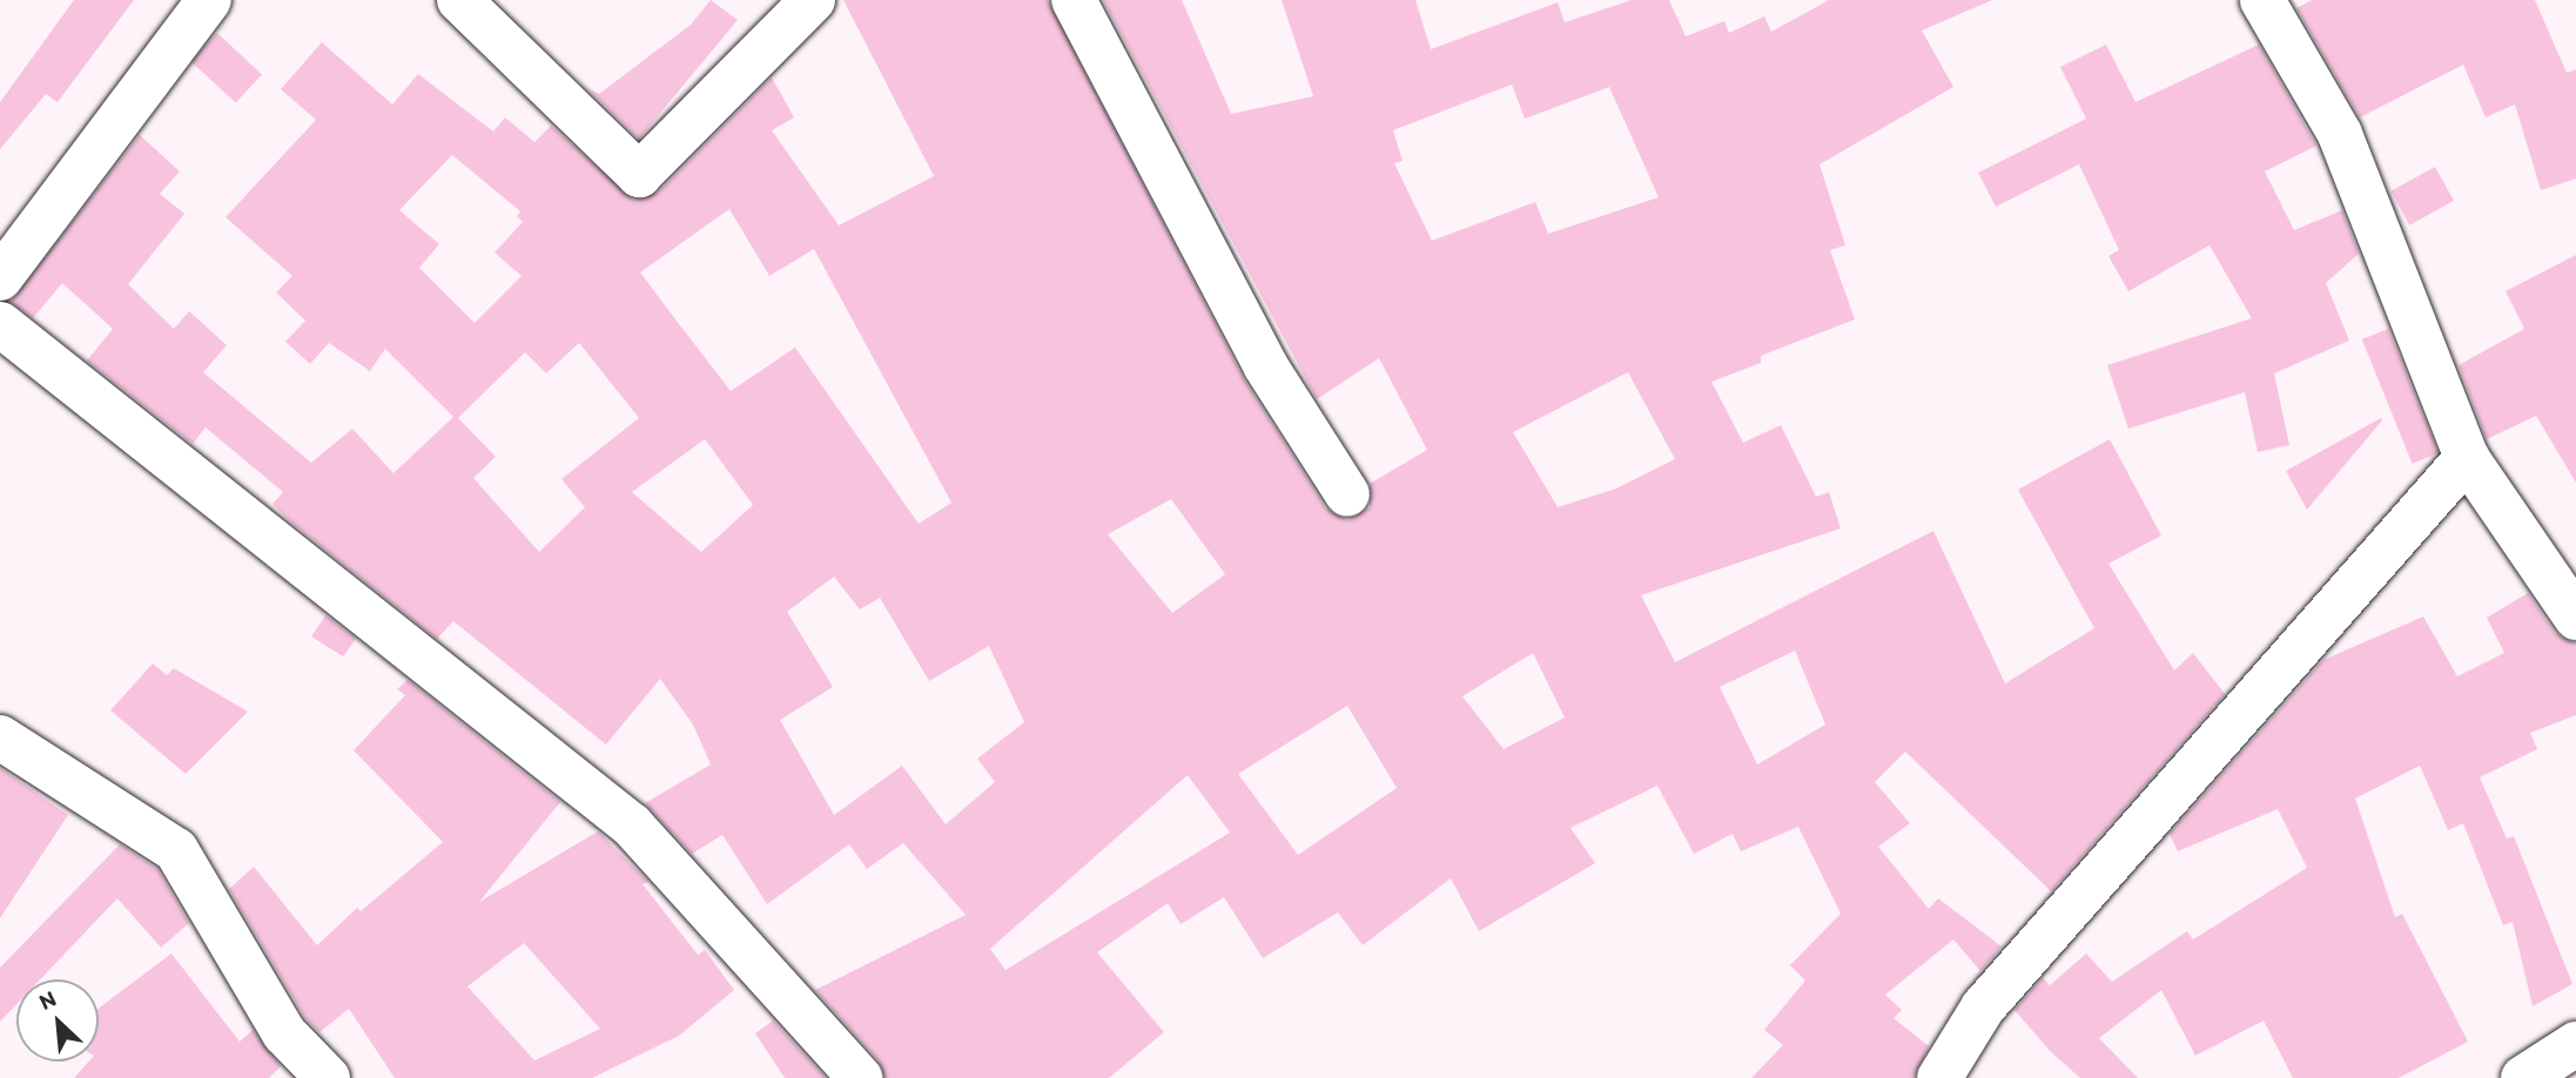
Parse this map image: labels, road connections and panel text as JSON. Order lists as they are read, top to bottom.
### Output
{
  "north": "top left"
}
